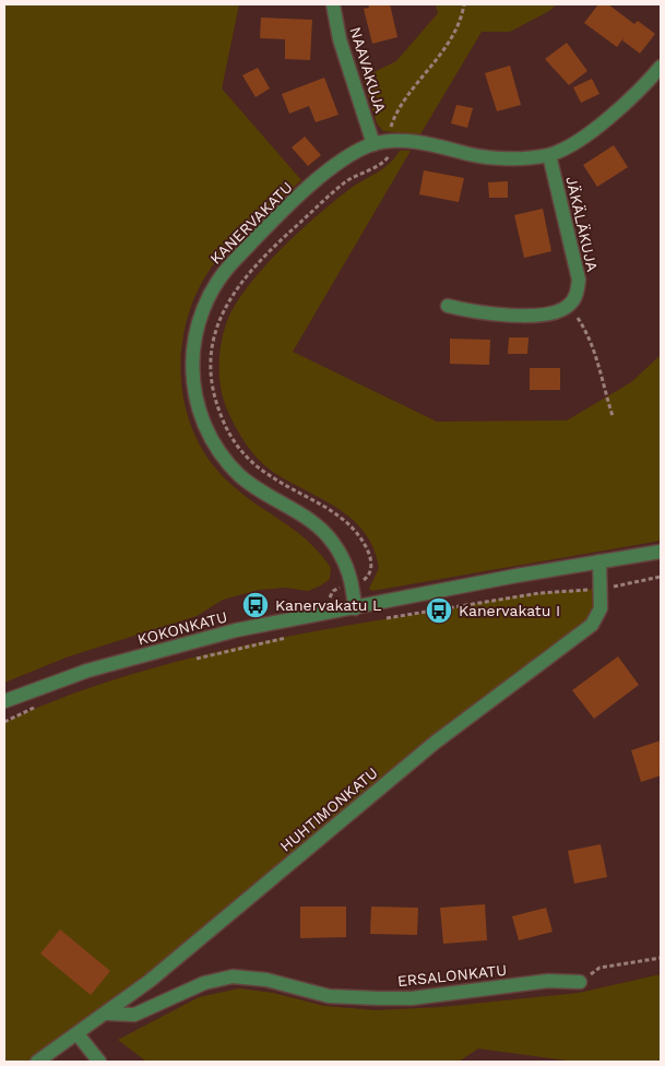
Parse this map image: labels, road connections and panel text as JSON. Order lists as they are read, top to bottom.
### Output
{
  "streets": {
    "street": [
      "NAAVAKUJA",
      "KANERVAKATU",
      "JÄKÄLÄKUJA",
      "KOKONKATU",
      "HUHTIMONKATU",
      "ERSALONKATU"
    ]
  },
  "crossings": [
    ["NAAVAKUJA", "KANERVAKATU"],
    ["KANERVAKATU", "JÄKÄLÄKUJA"],
    ["KANERVAKATU", "KOKONKATU"],
    ["KOKONKATU", "HUHTIMONKATU"],
    ["HUHTIMONKATU", "ERSALONKATU"]
  ],
  "places": {
    "bus stop": ["Kanervakatu L", "Kanervakatu I"]
  }
}
